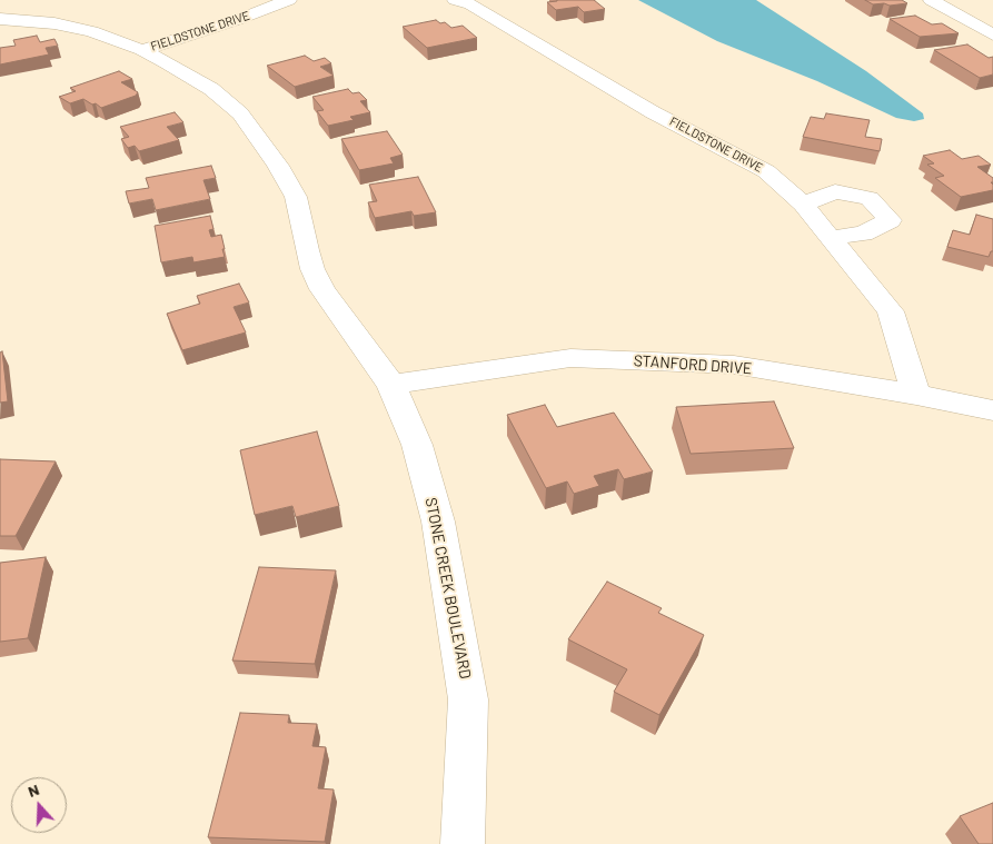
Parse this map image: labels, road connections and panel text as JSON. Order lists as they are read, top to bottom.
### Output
{
  "streets": {
    "street": ["FIELDSTONE DRIVE", "STANFORD DRIVE", "STONE CREEK BOULEVARD"]
  },
  "crossings": [
    ["FIELDSTONE DRIVE", "STANFORD DRIVE"],
    ["FIELDSTONE DRIVE", "STONE CREEK BOULEVARD"],
    ["STANFORD DRIVE", "STONE CREEK BOULEVARD"]
  ],
  "north": "top"
}
